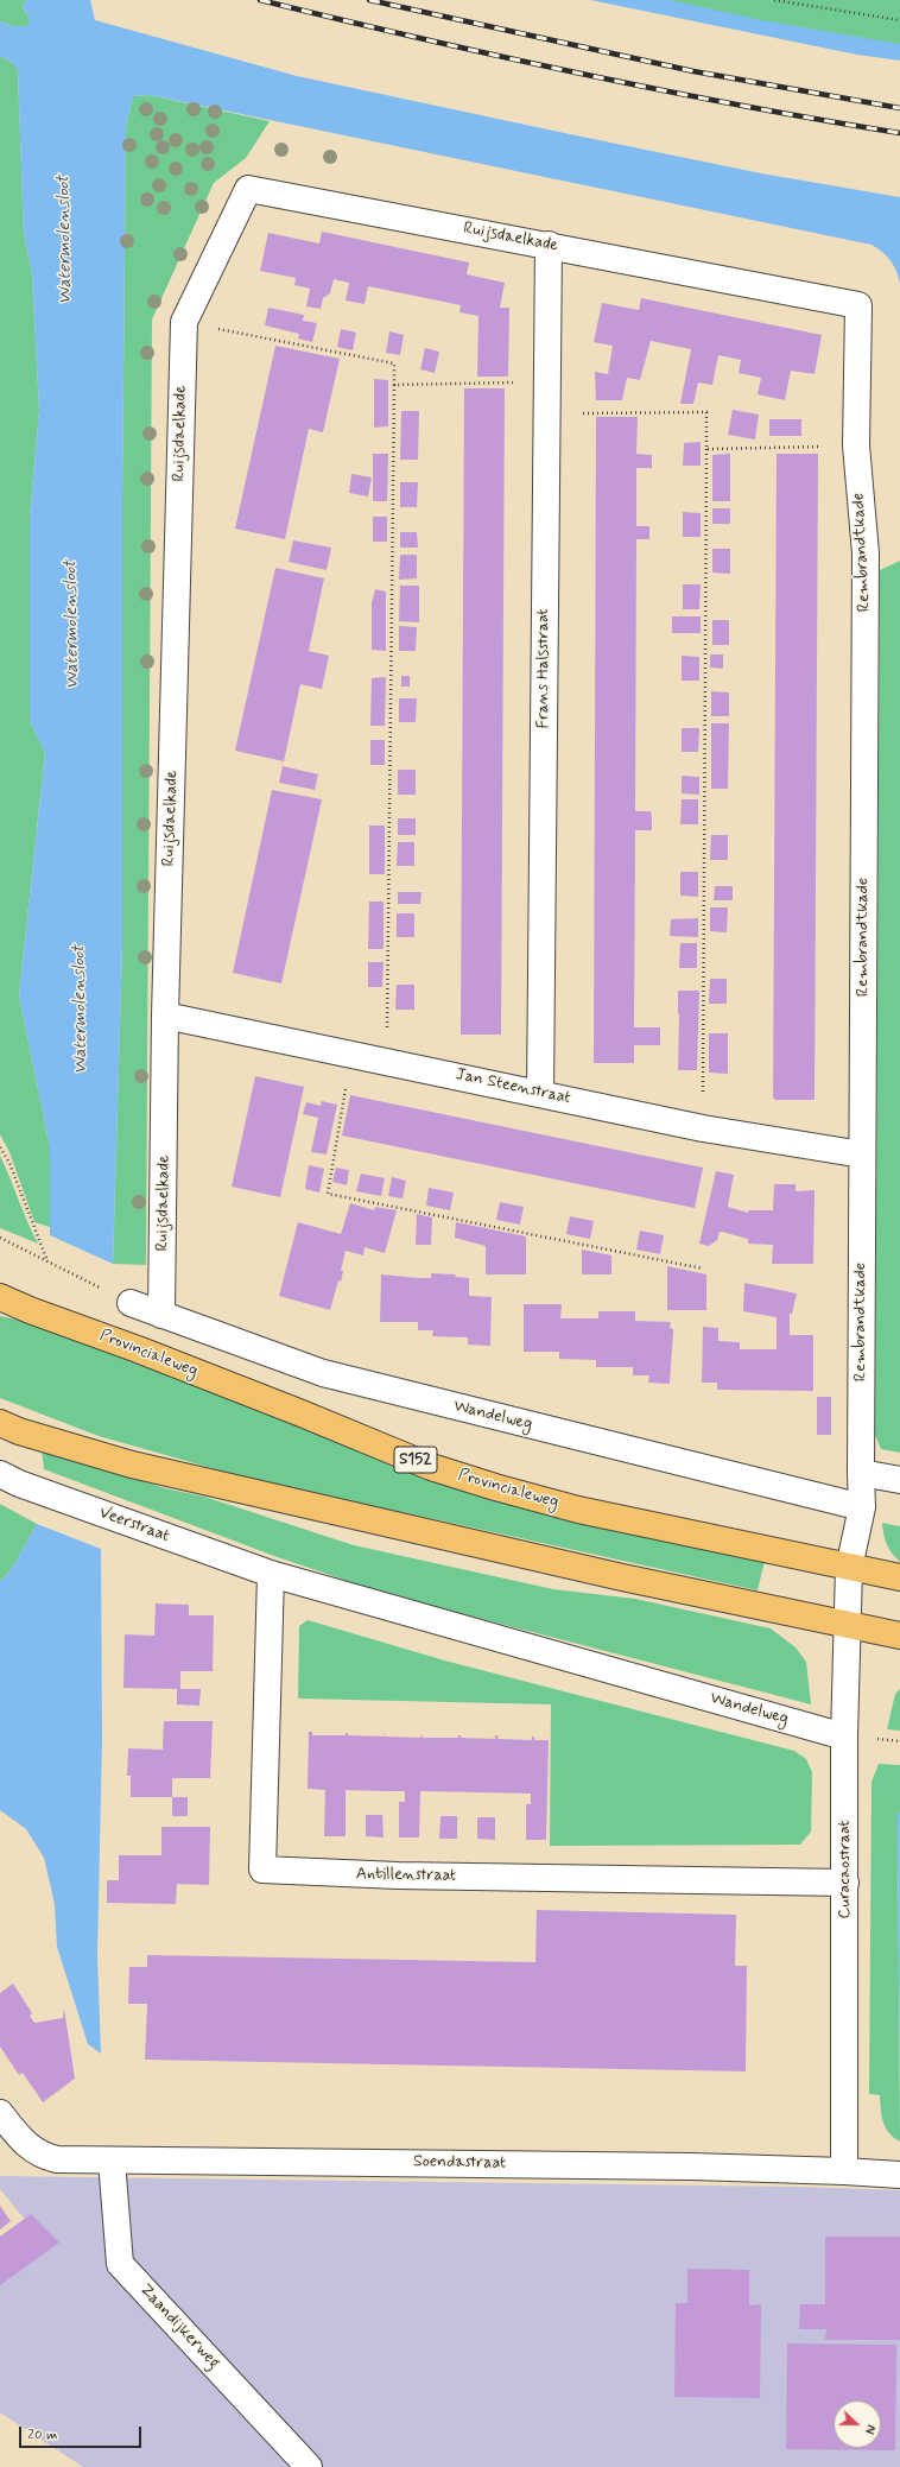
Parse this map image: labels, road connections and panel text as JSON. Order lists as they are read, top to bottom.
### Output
{
  "streets": {
    "main road": ["Provincialeweg", "S152"],
    "street": [
      "Ruijsdaelkade",
      "Rembrandtkade",
      "Frans Halsstraat",
      "Jan Steenstraat",
      "Wandelweg",
      "Veerstraat",
      "Curacaostraat",
      "Antillenstraat",
      "Soendastraat",
      "Zaandijkerweg"
    ]
  },
  "crossings": [
    ["Ruijsdaelkade", "Rembrandtkade"],
    ["Ruijsdaelkade", "Frans Halsstraat"],
    ["Ruijsdaelkade", "Jan Steenstraat"],
    ["Ruijsdaelkade", "Wandelweg"],
    ["Rembrandtkade", "Jan Steenstraat"],
    ["Rembrandtkade", "Provincialeweg"],
    ["Rembrandtkade", "Wandelweg"],
    ["Rembrandtkade", "Curacaostraat"],
    ["Frans Halsstraat", "Jan Steenstraat"],
    ["Provincialeweg", "Curacaostraat"],
    ["Wandelweg", "Veerstraat"],
    ["Wandelweg", "Curacaostraat"],
    ["Wandelweg", "Antillenstraat"],
    ["Veerstraat", "Antillenstraat"],
    ["Curacaostraat", "Antillenstraat"],
    ["Curacaostraat", "Soendastraat"],
    ["Soendastraat", "Zaandijkerweg"]
  ],
  "water": ["Watermolensloot"],
  "scale_bar": "20 m",
  "north": "right"
}
